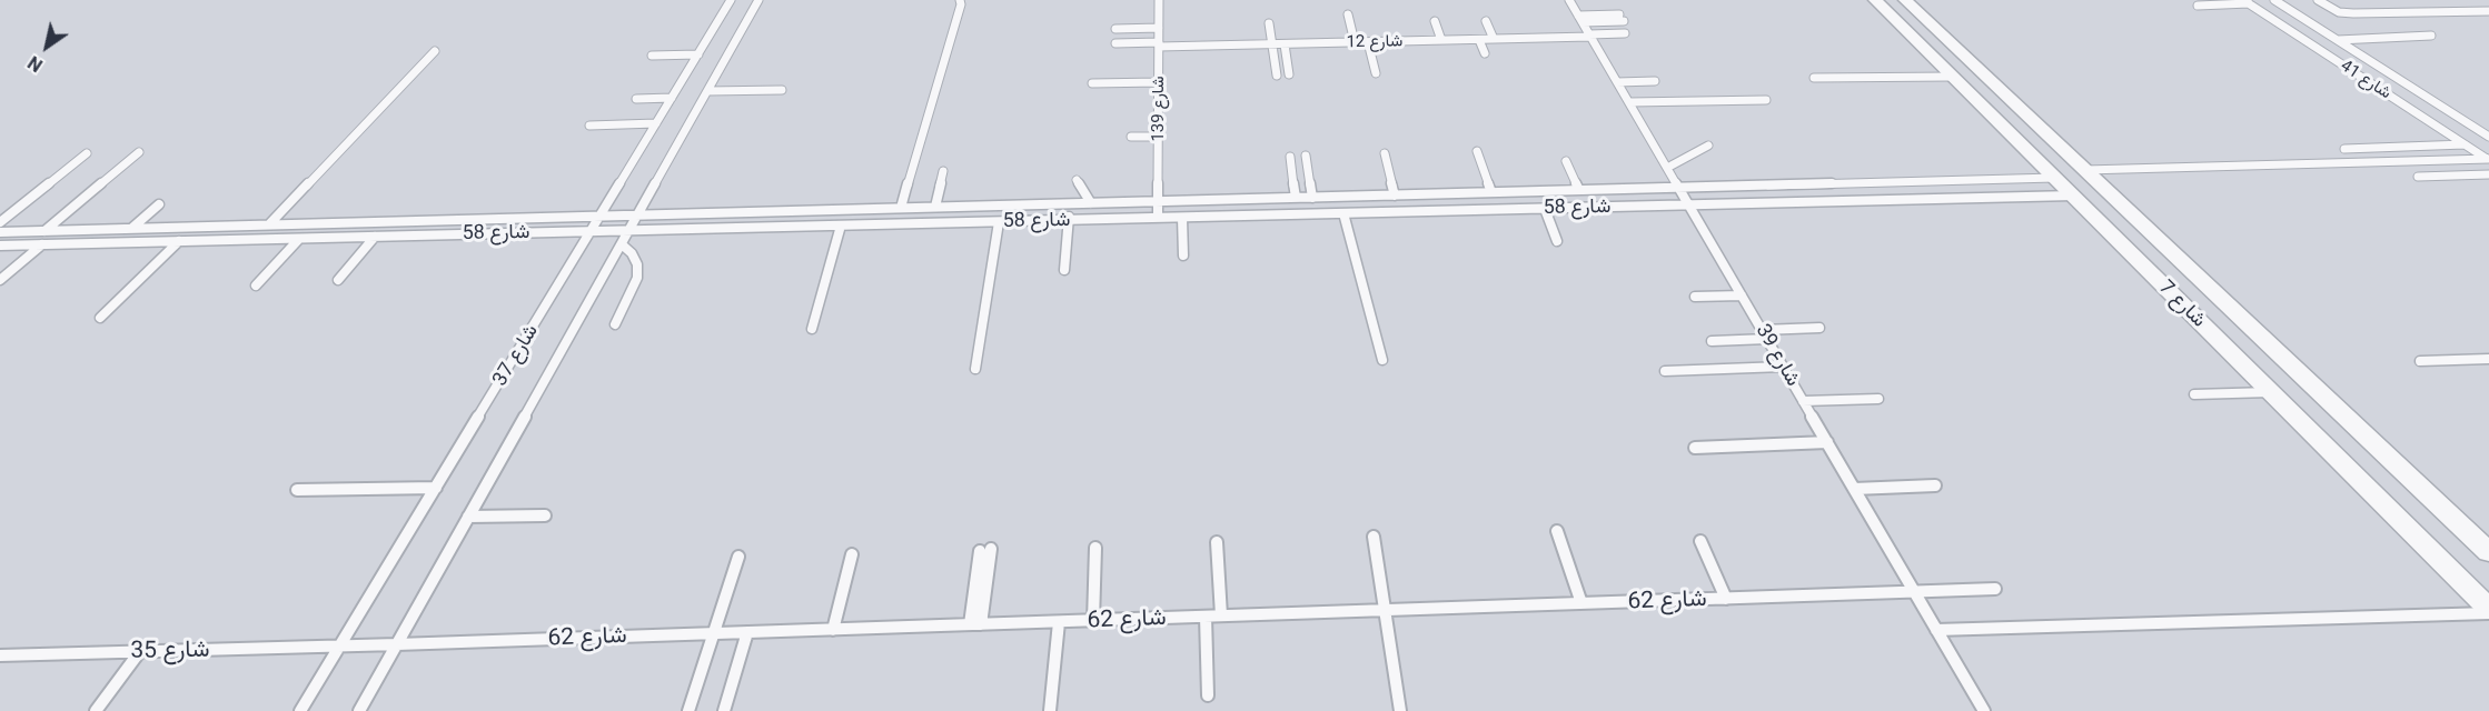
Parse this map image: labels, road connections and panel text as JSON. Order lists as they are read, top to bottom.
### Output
{
  "streets": {
    "street": ["شارع 7"],
    "lane": [
      "شارع 12",
      "شارع 41",
      "شارع 139",
      "شارع 58",
      "شارع 37",
      "شارع 39",
      "شارع 62",
      "شارع 35"
    ]
  },
  "crossings": [
    ["شارع 12", "شارع 139"],
    ["شارع 12", "شارع 39"],
    ["شارع 139", "شارع 58"],
    ["شارع 58", "شارع 7"],
    ["شارع 58", "شارع 37"],
    ["شارع 58", "شارع 39"],
    ["شارع 37", "شارع 62"],
    ["شارع 37", "شارع 35"],
    ["شارع 39", "شارع 62"],
    ["شارع 62", "شارع 35"]
  ],
  "north": "bottom left"
}
